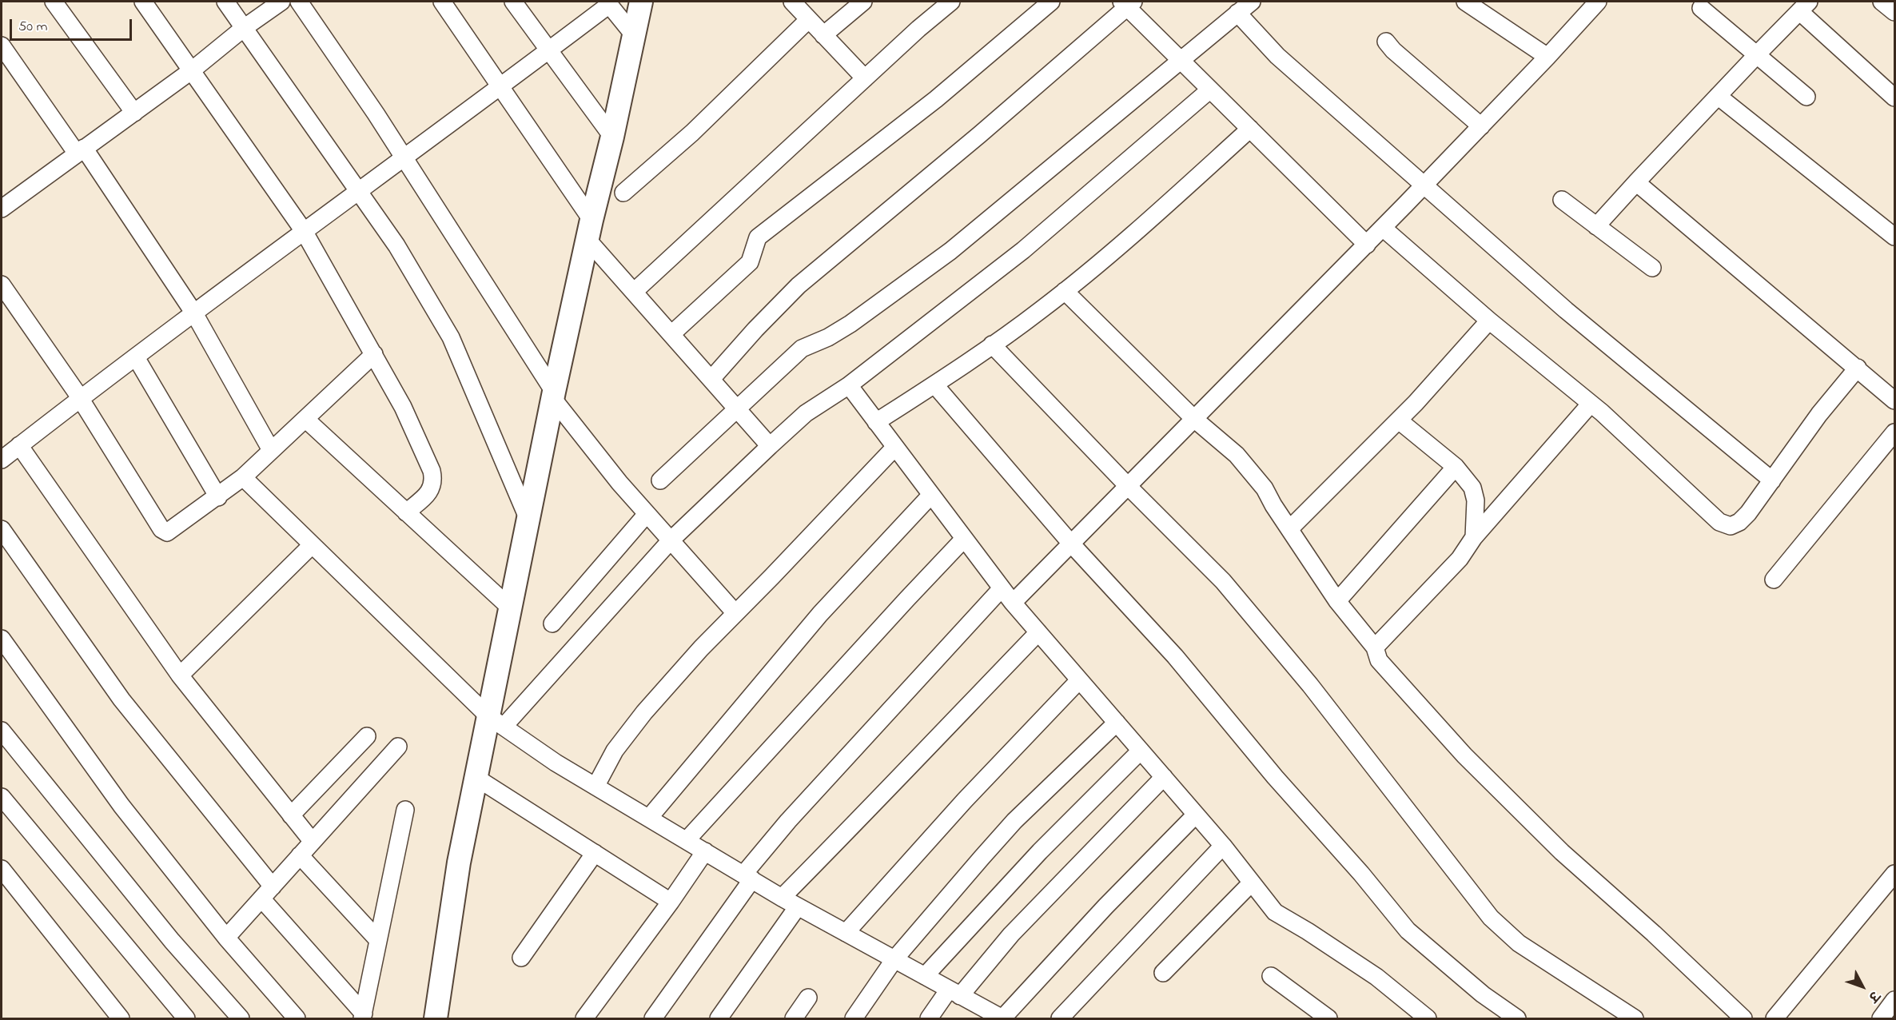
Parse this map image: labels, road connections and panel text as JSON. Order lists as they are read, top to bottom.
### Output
{
  "scale_bar": "50 m",
  "north": "bottom right"
}
